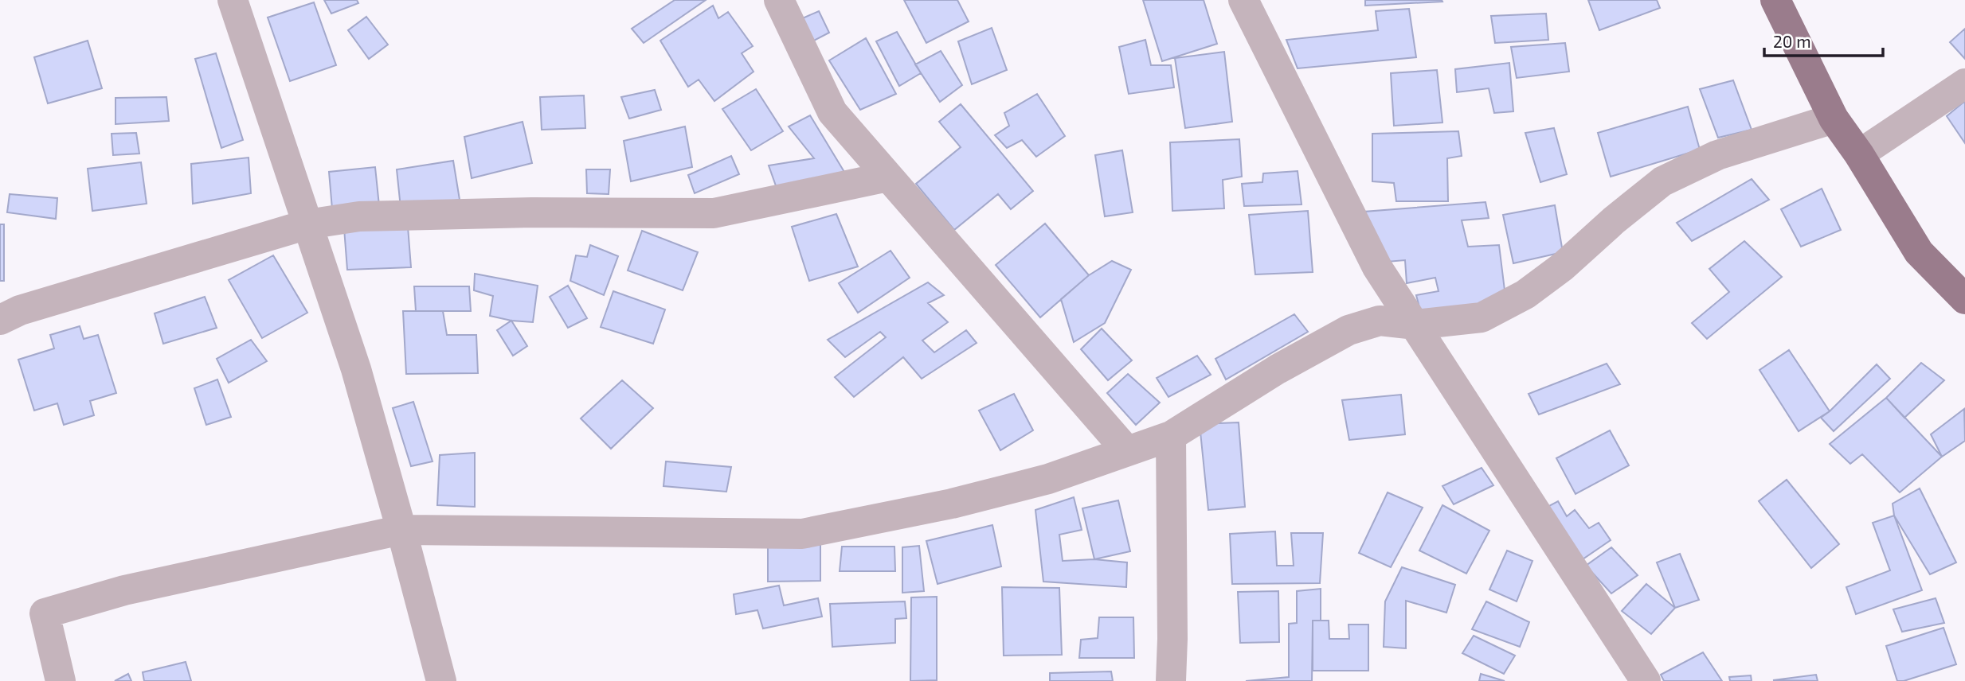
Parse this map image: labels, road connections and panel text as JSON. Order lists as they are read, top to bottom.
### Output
{
  "scale_bar": "20 m"
}
